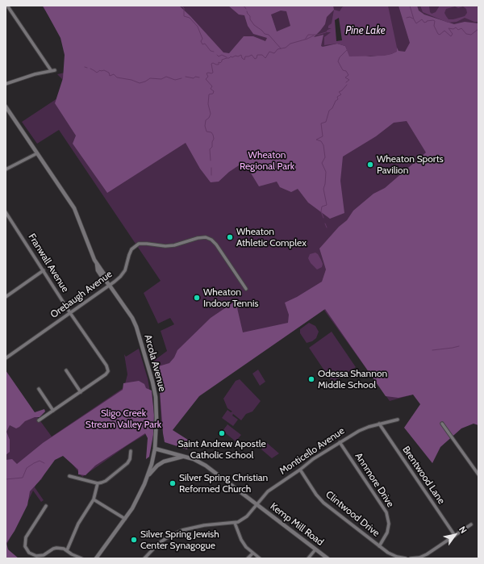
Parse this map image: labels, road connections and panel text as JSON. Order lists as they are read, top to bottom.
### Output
{
  "streets": {
    "street": [
      "Franwall Avenue",
      "Orebaugh Avenue",
      "Arcola Avenue",
      "Monticello Avenue",
      "Brentwood Lane",
      "Annmore Drive",
      "Clintwood Drive",
      "Kemp Mill Road"
    ]
  },
  "crossings": [
    ["Franwall Avenue", "Orebaugh Avenue"],
    ["Orebaugh Avenue", "Arcola Avenue"],
    ["Arcola Avenue", "Kemp Mill Road"],
    ["Monticello Avenue", "Brentwood Lane"],
    ["Monticello Avenue", "Annmore Drive"],
    ["Monticello Avenue", "Clintwood Drive"],
    ["Monticello Avenue", "Kemp Mill Road"],
    ["Annmore Drive", "Clintwood Drive"]
  ],
  "water": ["Pine Lake"],
  "parks": ["Wheaton Regional Park", "Sligo Creek Stream Valley Park"],
  "places": [
    "Wheaton Sports Pavilion",
    "Wheaton Athletic Complex",
    "Wheaton Indoor Tennis",
    "Odessa Shannon Middle School",
    "Saint Andrew Apostle Catholic School",
    "Silver Spring Christian Reformed Church",
    "Silver Spring Jewish Center Synagogue"
  ],
  "north": "top right"
}
